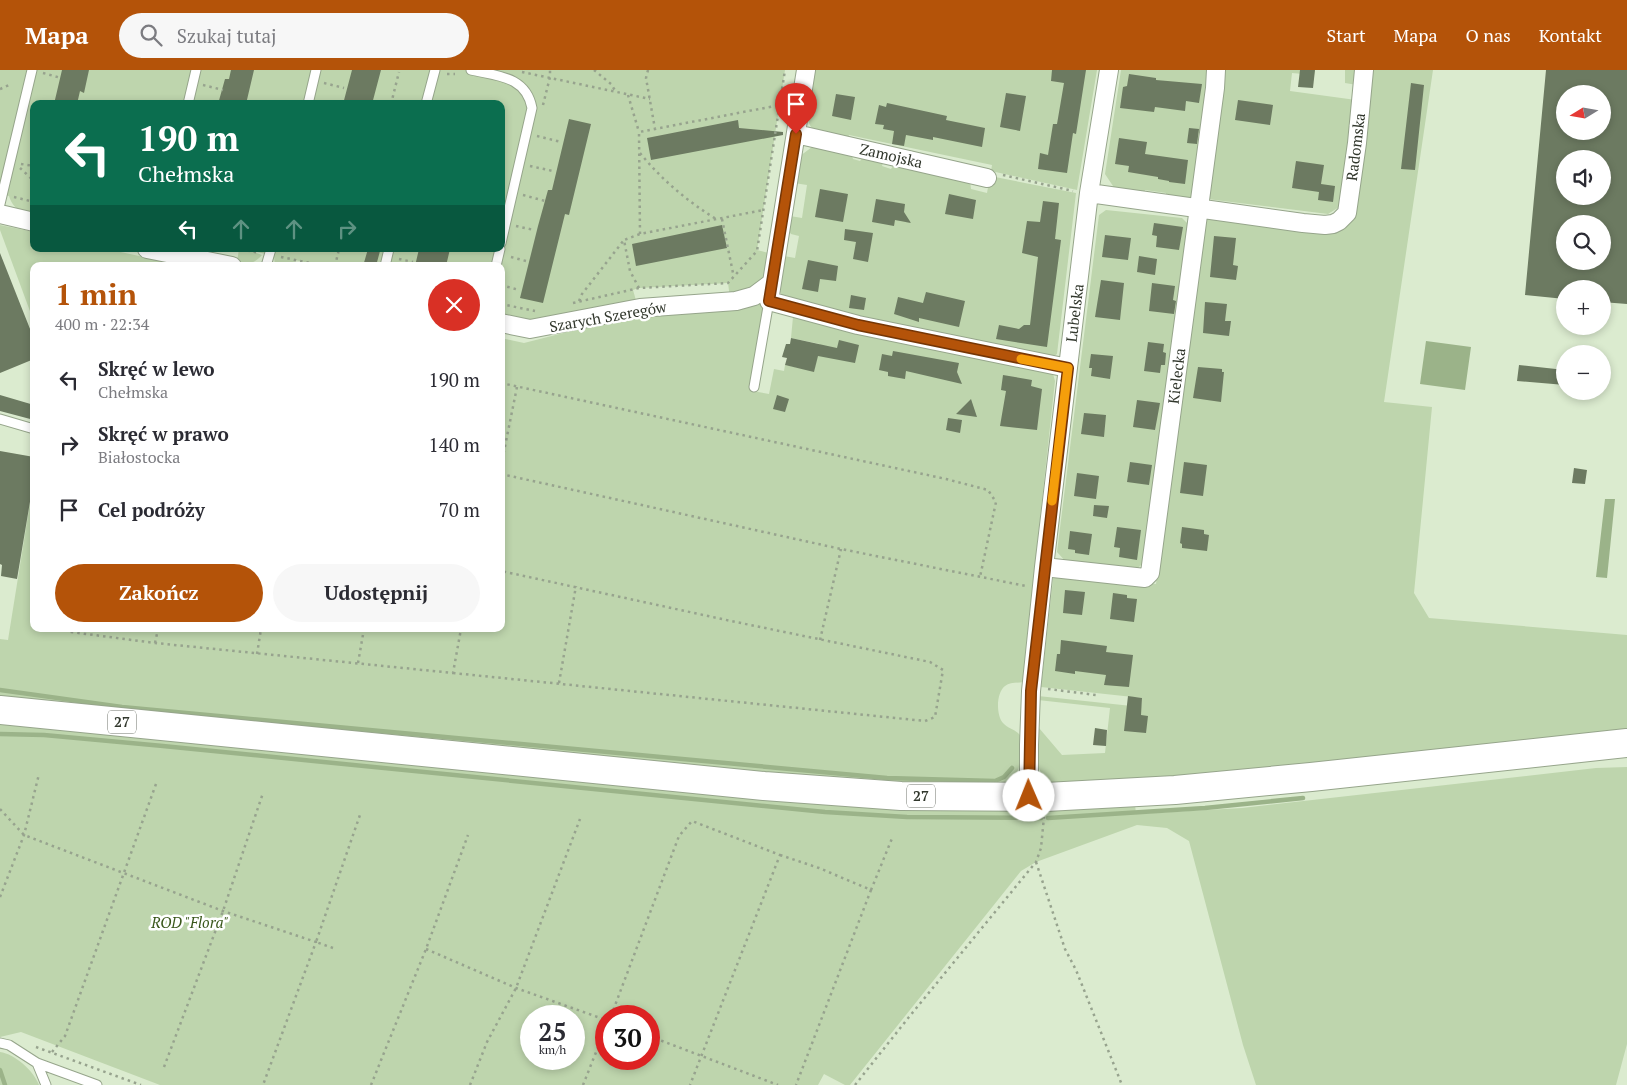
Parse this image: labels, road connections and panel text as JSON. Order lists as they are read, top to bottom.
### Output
{
  "streets": {
    "main road": ["27"],
    "street": [
      "Radomska",
      "Zamojska",
      "Lubelska",
      "Szarych Szeregów",
      "Kielecka"
    ]
  },
  "crossings": [
    ["Radomska", "Kielecka"],
    ["Lubelska", "Kielecka"],
    ["Lubelska", "27"]
  ],
  "parks": ["ROD \"Flora\""],
  "north": "left",
  "page": {
    "header": "Mapa",
    "search": "Szukaj tutaj",
    "nav": [
      "Start",
      "Mapa",
      "O nas",
      "Kontakt"
    ],
    "map_buttons": ["+", "−"],
    "turn": ["190 m", "Chełmska"],
    "heading": ["1 min", "400 m · 22:34"],
    "list": [
      {
        "name": "Skręć w lewo",
        "note": "Chełmska",
        "value": "190 m"
      },
      {
        "name": "Skręć w prawo",
        "note": "Białostocka",
        "value": "140 m"
      },
      {
        "name": "Cel podróży",
        "value": "70 m"
      }
    ],
    "buttons": ["Zakończ", "Udostępnij"],
    "speed": "25 km/h",
    "limit": "30"
  }
}
